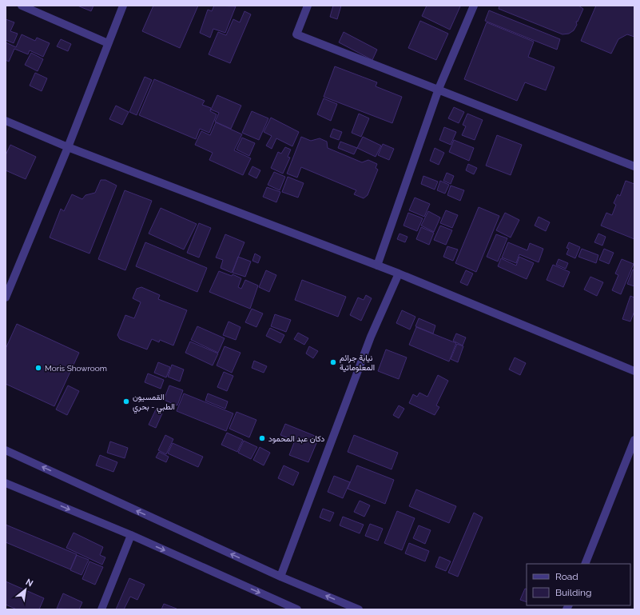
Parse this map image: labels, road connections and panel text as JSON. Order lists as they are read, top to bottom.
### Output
{
  "places": [
    "نيابة جرائم المعلوماتية",
    "Moris Showroom",
    "القمسيون الطبي - بحري",
    "دكان عبد المحمود"
  ],
  "legend": ["Road", "Building"],
  "north": "top right"
}
